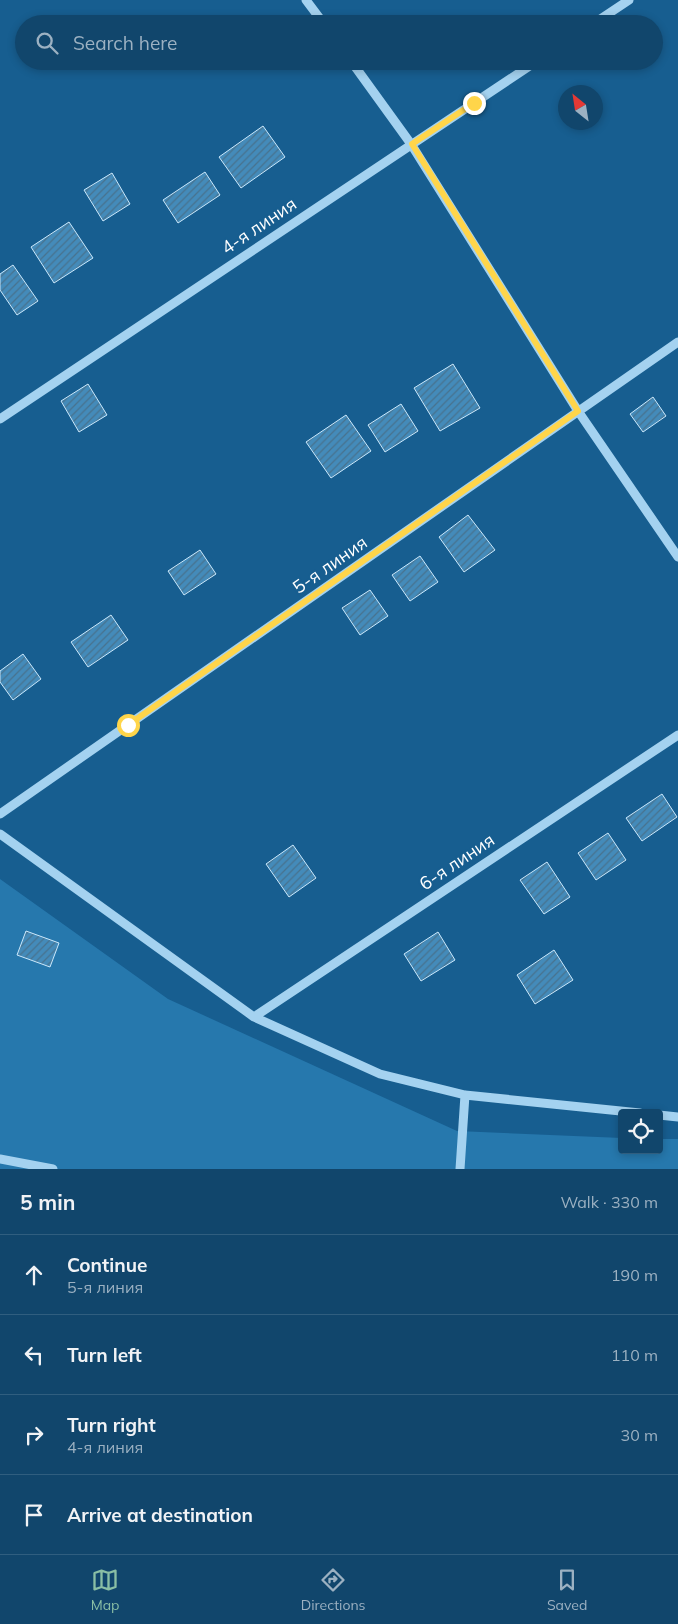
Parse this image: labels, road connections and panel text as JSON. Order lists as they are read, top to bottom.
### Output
{
  "streets": {
    "street": ["4-я линия", "5-я линия", "6-я линия"]
  },
  "north": "top left",
  "page": {
    "search": "Search here",
    "heading": ["5 min", "Walk · 330 m"],
    "list": [
      ["Continue", "5-я линия", "190 m"],
      ["Turn left", "110 m"],
      ["Turn right", "4-я линия", "30 m"],
      "Arrive at destination"
    ],
    "nav": ["Map", "Directions", "Saved"]
  }
}
